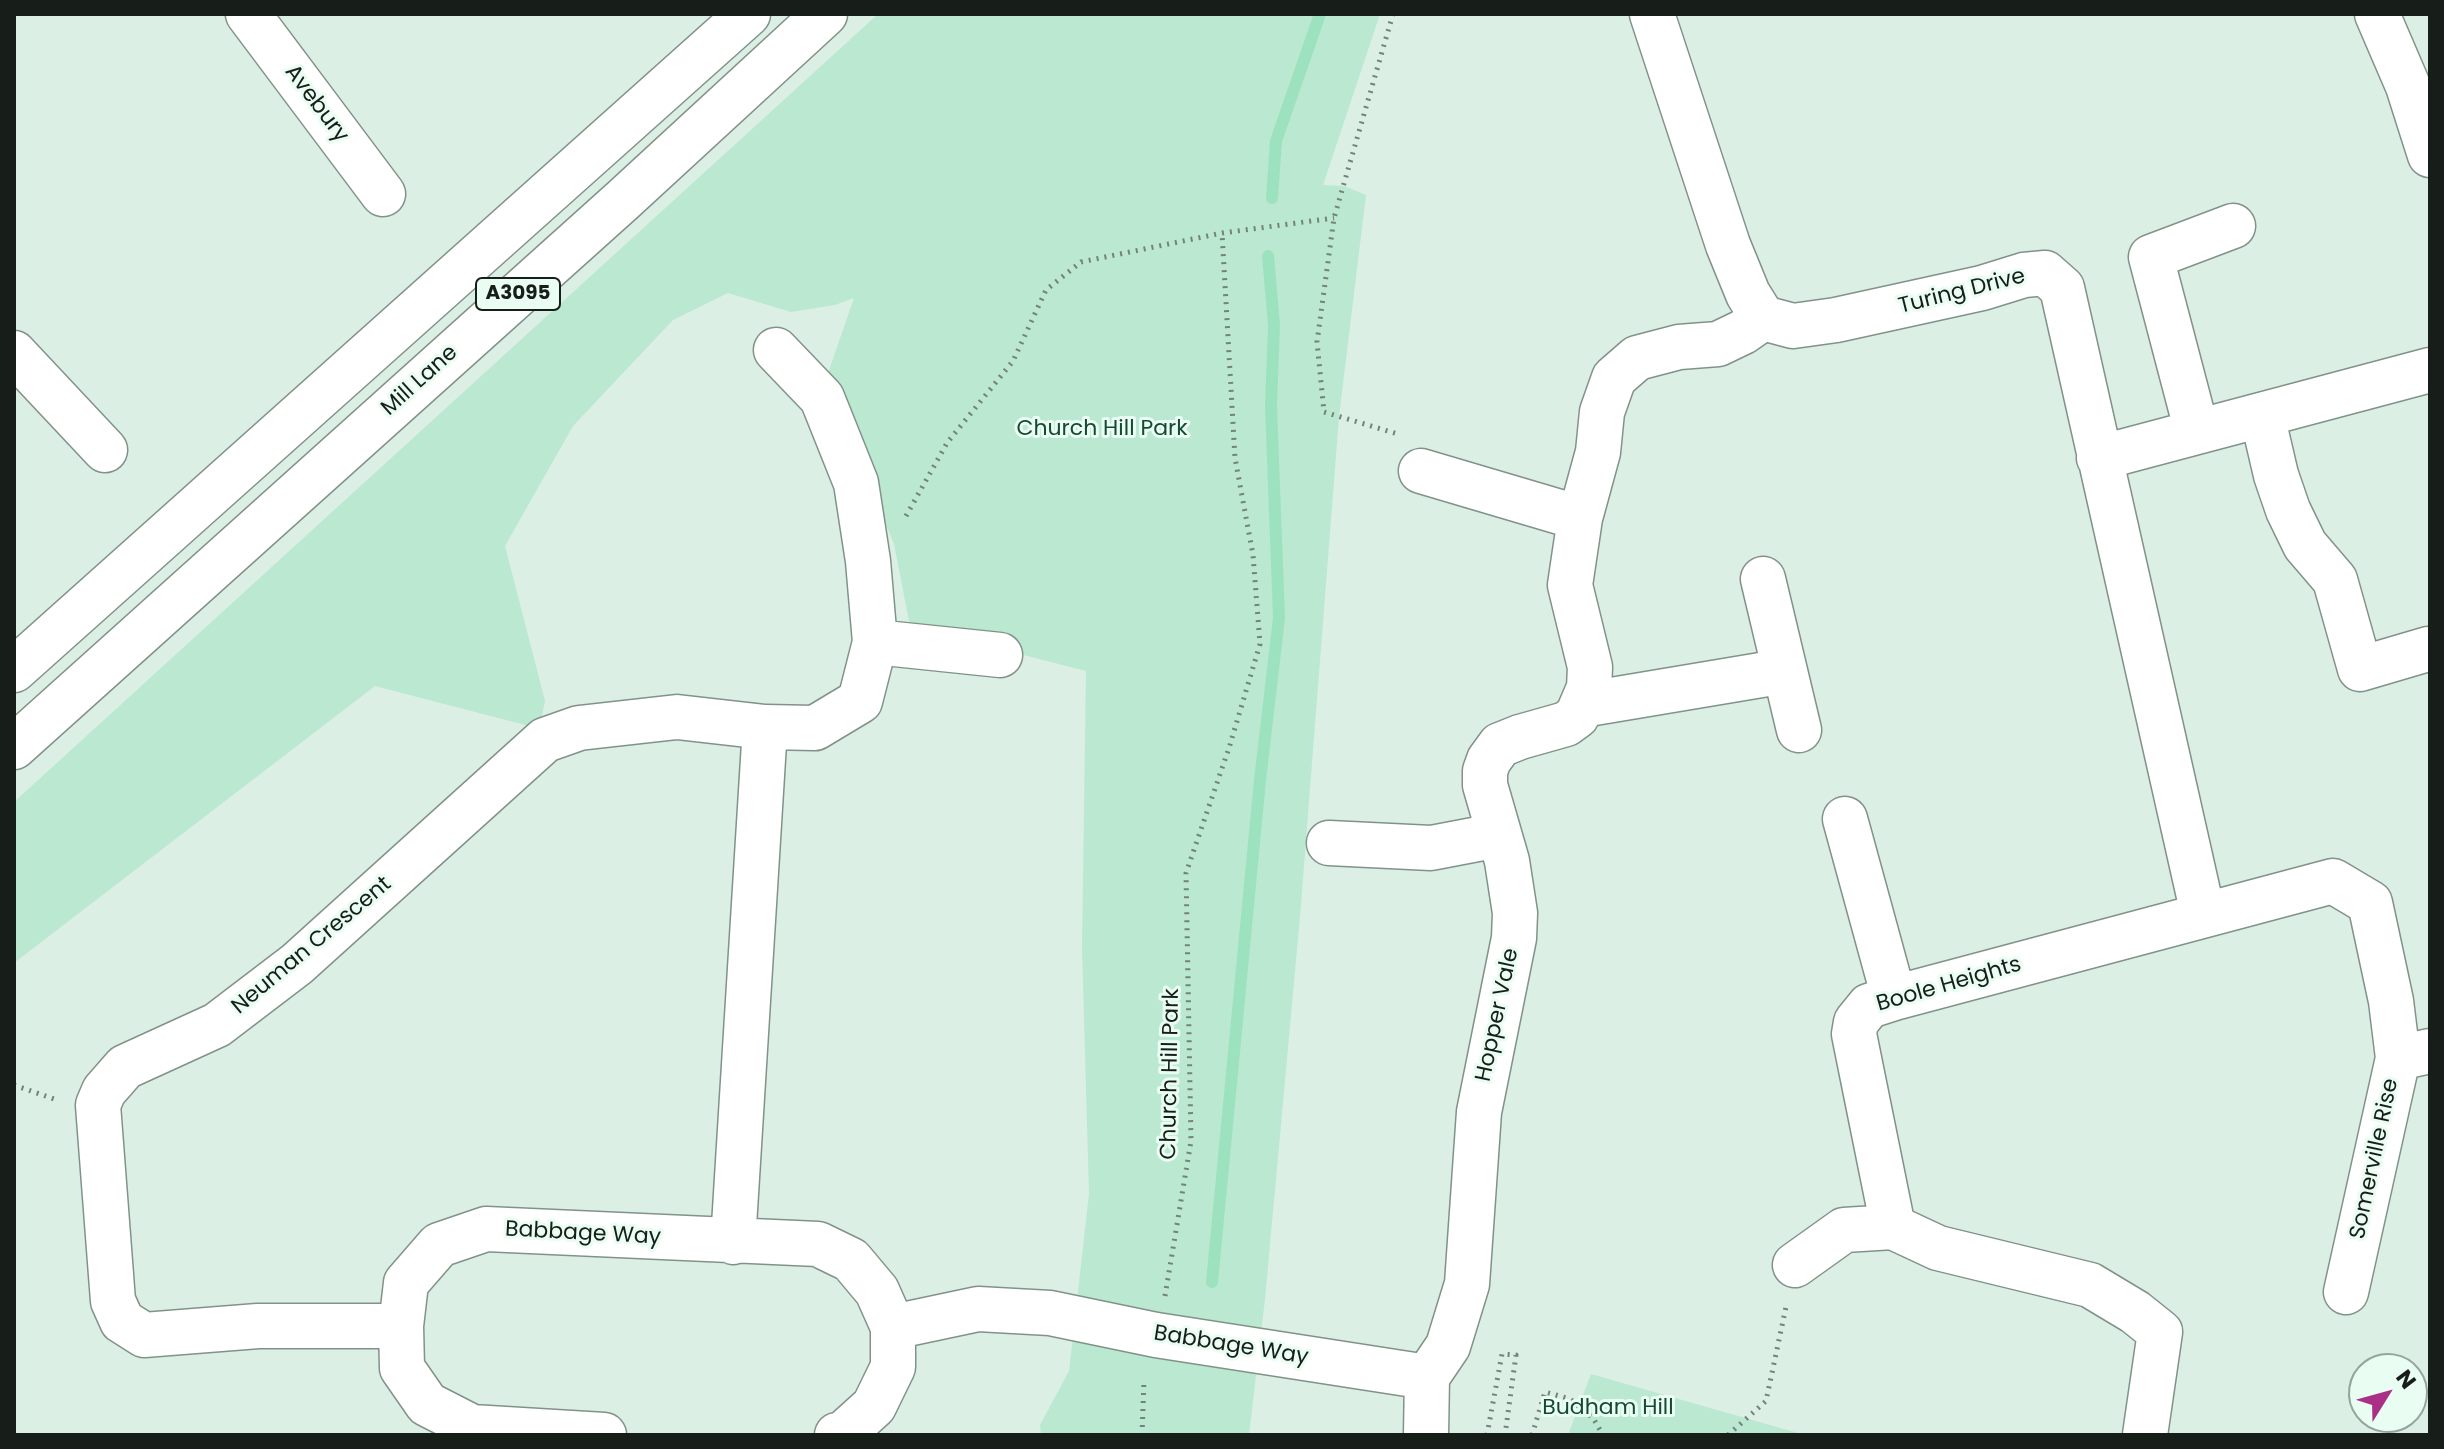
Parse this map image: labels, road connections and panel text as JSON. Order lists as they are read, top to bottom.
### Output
{
  "streets": {
    "street": [
      "Avebury",
      "Turing Drive",
      "A3095",
      "Mill Lane",
      "Neuman Crescent",
      "Boole Heights",
      "Hopper Vale",
      "Somerville Rise",
      "Babbage Way"
    ],
    "path": ["Church Hill Park"]
  },
  "crossings": [
    ["Neuman Crescent", "Babbage Way"],
    ["Boole Heights", "Somerville Rise"],
    ["Hopper Vale", "Babbage Way"]
  ],
  "parks": ["Church Hill Park", "Budham Hill"],
  "north": "top right"
}
